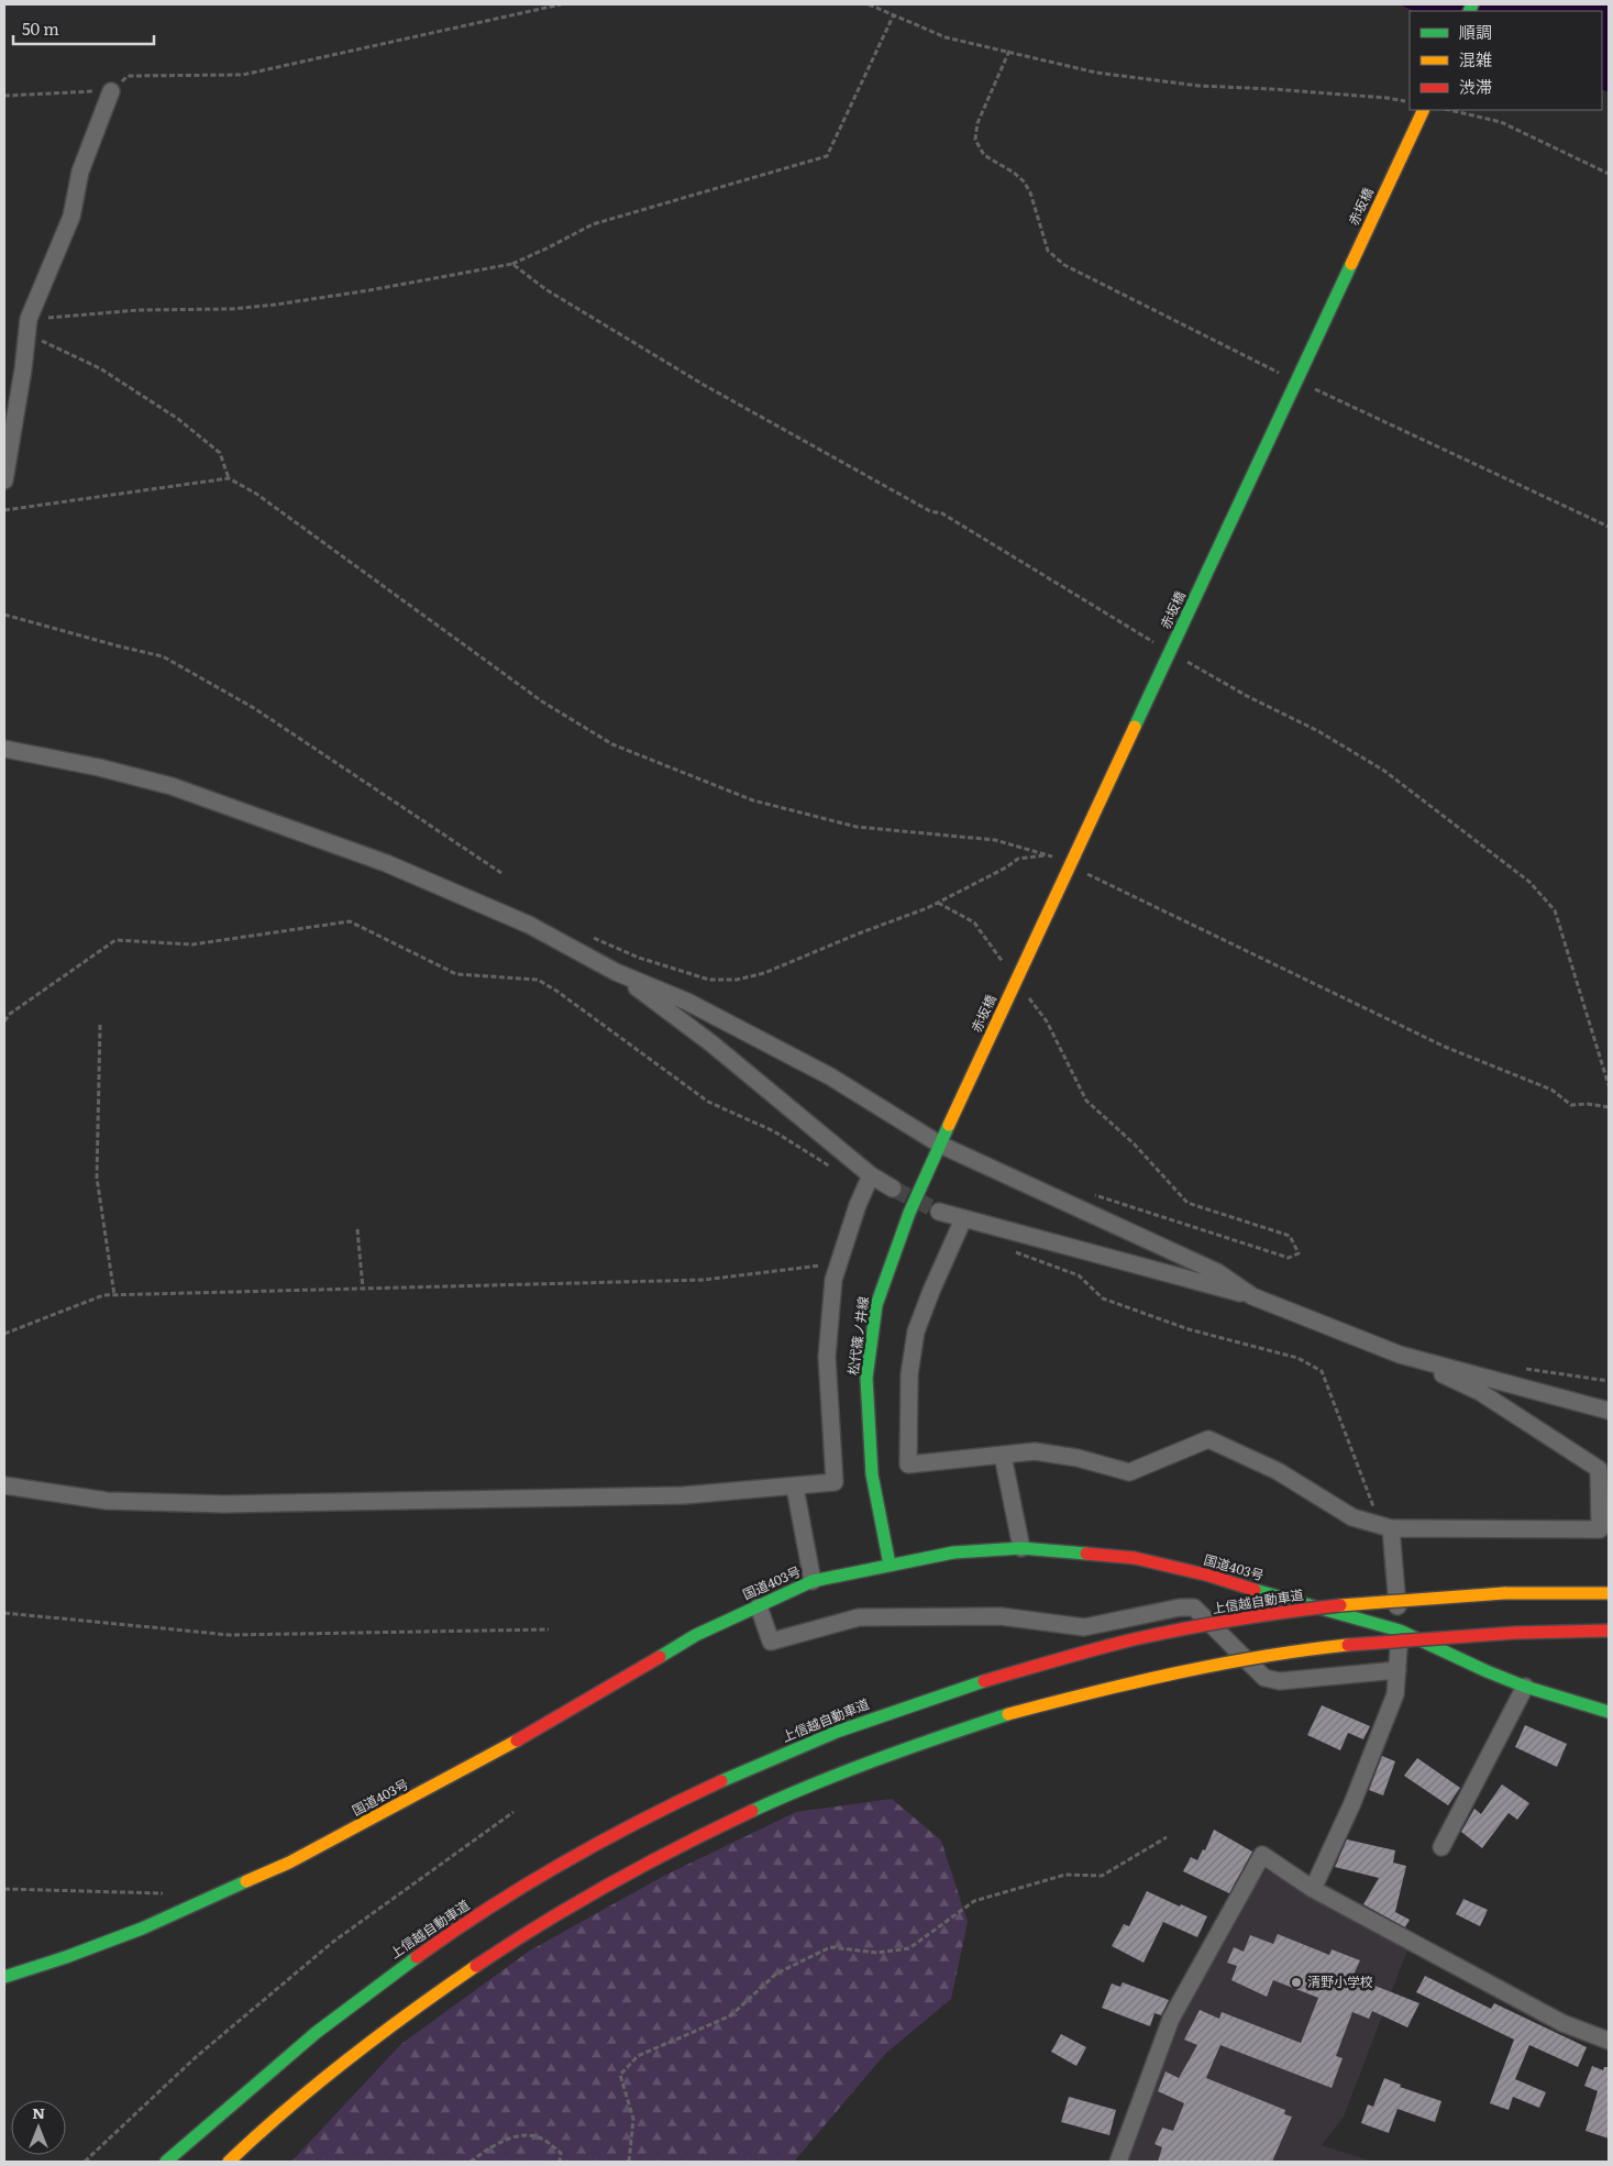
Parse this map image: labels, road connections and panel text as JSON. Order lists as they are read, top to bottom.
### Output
{
  "streets": {
    "main road": [
      "赤坂橋",
      "松代篠ノ井線",
      "国道403号",
      "上信越自動車道"
    ]
  },
  "crossings": [
    ["赤坂橋", "松代篠ノ井線"],
    ["松代篠ノ井線", "国道403号"]
  ],
  "places": ["清野小学校"],
  "legend": ["順調", "混雑", "渋滞"],
  "scale_bar": "50 m",
  "north": "top"
}
